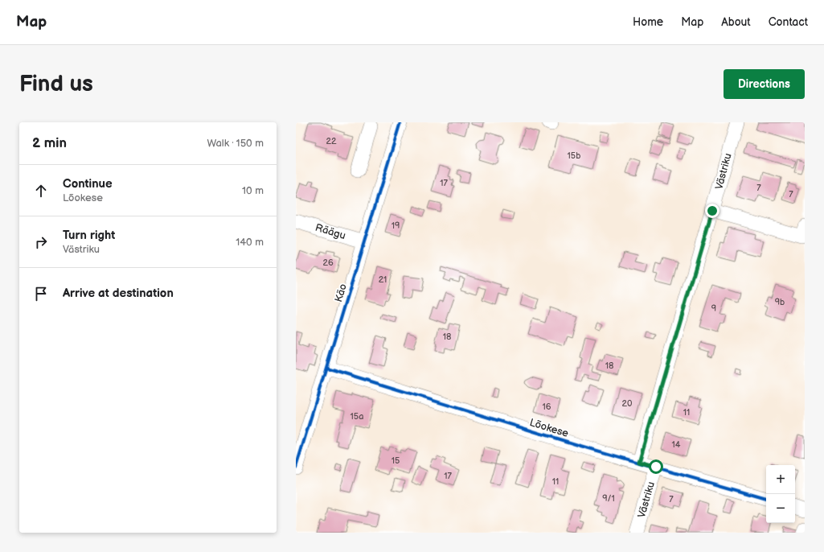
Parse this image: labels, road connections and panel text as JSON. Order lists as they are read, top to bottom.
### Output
{
  "streets": {
    "street": [
      "Västriku",
      "Räägu",
      "Käo",
      "Lõokese"
    ]
  },
  "crossings": [
    ["Västriku", "Lõokese"],
    ["Räägu", "Käo"],
    ["Käo", "Lõokese"]
  ],
  "house_numbers": [
    "22",
    "15b",
    "17",
    "7",
    "7",
    "19",
    "26",
    "21",
    "9b",
    "9",
    "18",
    "18",
    "20",
    "16",
    "11",
    "15a",
    "14",
    "15",
    "17",
    "11",
    "9/1",
    "7"
  ],
  "page": {
    "header": "Map",
    "nav": [
      "Home",
      "Map",
      "About",
      "Contact"
    ],
    "buttons": "Directions",
    "title": "Find us",
    "heading": ["2 min", "Walk · 150 m"],
    "list": [
      ["Continue", "Lõokese", "10 m"],
      ["Turn right", "Västriku", "140 m"],
      "Arrive at destination"
    ],
    "map_buttons": ["+", "−"]
  }
}
